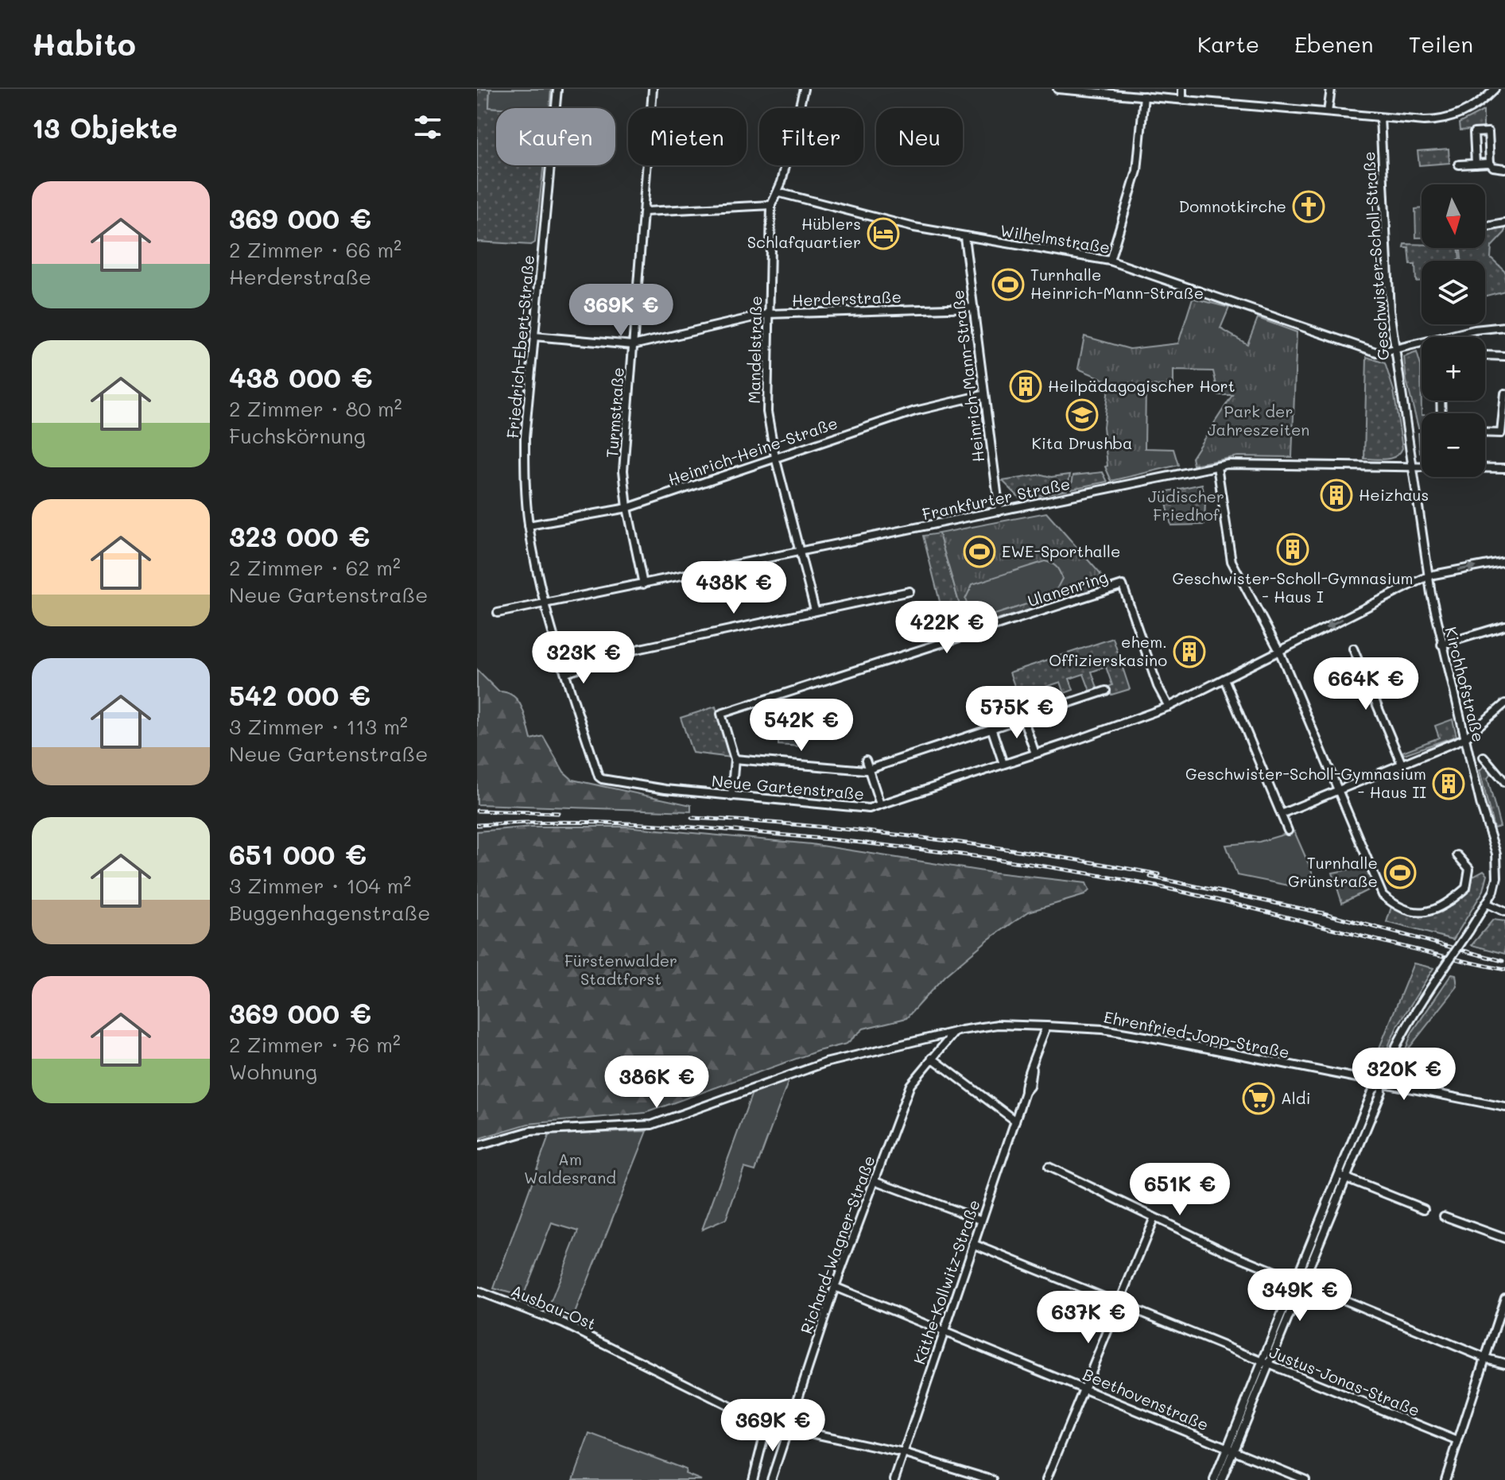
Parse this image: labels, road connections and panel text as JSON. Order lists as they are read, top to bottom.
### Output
{
  "streets": {
    "street": [
      "Wilhelmstraße",
      "Geschwister-Scholl-Straße",
      "Herderstraße",
      "Friedrich-Ebert-Straße",
      "Mandelstraße",
      "Heinrich-Mann-Straße",
      "Turmstraße",
      "Heinrich-Heine-Straße",
      "Frankfurter Straße",
      "Ulanenring",
      "Kirchhofstraße",
      "Neue Gartenstraße",
      "Ehrenfried-Jopp-Straße",
      "Richard-Wagner-Straße",
      "Käthe-Kollwitz-Straße",
      "Ausbau-Ost",
      "Justus-Jonas-Straße",
      "Beethovenstraße"
    ]
  },
  "crossings": [
    ["Wilhelmstraße", "Geschwister-Scholl-Straße"],
    ["Wilhelmstraße", "Mandelstraße"],
    ["Wilhelmstraße", "Heinrich-Mann-Straße"],
    ["Geschwister-Scholl-Straße", "Frankfurter Straße"],
    ["Geschwister-Scholl-Straße", "Kirchhofstraße"],
    ["Herderstraße", "Friedrich-Ebert-Straße"],
    ["Herderstraße", "Mandelstraße"],
    ["Herderstraße", "Heinrich-Mann-Straße"],
    ["Herderstraße", "Turmstraße"],
    ["Friedrich-Ebert-Straße", "Heinrich-Heine-Straße"],
    ["Friedrich-Ebert-Straße", "Frankfurter Straße"],
    ["Friedrich-Ebert-Straße", "Neue Gartenstraße"],
    ["Mandelstraße", "Heinrich-Heine-Straße"],
    ["Mandelstraße", "Frankfurter Straße"],
    ["Heinrich-Mann-Straße", "Heinrich-Heine-Straße"],
    ["Heinrich-Mann-Straße", "Frankfurter Straße"],
    ["Turmstraße", "Heinrich-Heine-Straße"],
    ["Turmstraße", "Frankfurter Straße"],
    ["Frankfurter Straße", "Kirchhofstraße"],
    ["Frankfurter Straße", "Neue Gartenstraße"],
    ["Ulanenring", "Neue Gartenstraße"],
    ["Kirchhofstraße", "Neue Gartenstraße"],
    ["Kirchhofstraße", "Ehrenfried-Jopp-Straße"],
    ["Kirchhofstraße", "Justus-Jonas-Straße"],
    ["Kirchhofstraße", "Beethovenstraße"],
    ["Ehrenfried-Jopp-Straße", "Richard-Wagner-Straße"],
    ["Ehrenfried-Jopp-Straße", "Käthe-Kollwitz-Straße"],
    ["Richard-Wagner-Straße", "Ausbau-Ost"],
    ["Richard-Wagner-Straße", "Beethovenstraße"],
    ["Käthe-Kollwitz-Straße", "Ausbau-Ost"],
    ["Käthe-Kollwitz-Straße", "Justus-Jonas-Straße"],
    ["Käthe-Kollwitz-Straße", "Beethovenstraße"]
  ],
  "parks": [
    "Park der Jahreszeiten",
    "Jüdischer Friedhof",
    "Fürstenwalder Stadtforst",
    "Am Waldesrand"
  ],
  "places": {
    "church": ["Domnotkirche"],
    "hotel": ["Hüblers Schlafquartier"],
    "sports": ["Turnhalle Heinrich-Mann-Straße", "EWE-Sporthalle", "Turnhalle Grünstraße"],
    "building": [
      "Heilpädagogischer Hort",
      "Heizhaus",
      "Geschwister-Scholl-Gymnasium - Haus I",
      "ehem. Offizierskasino",
      "Geschwister-Scholl-Gymnasium - Haus II"
    ],
    "school or university": ["Kita Drushba"],
    "supermarket": ["Aldi"]
  },
  "north": "bottom",
  "page": {
    "header": "Habito",
    "nav": ["Karte", "Ebenen", "Teilen"],
    "heading": "13 Objekte",
    "chip": [
      "Kaufen",
      "Mieten",
      "Filter",
      "Neu"
    ],
    "list": [
      {
        "name": "369 000 €",
        "note": "2 Zimmer · 66 m² · Herderstraße"
      },
      {
        "name": "438 000 €",
        "note": "2 Zimmer · 80 m² · Fuchskörnung"
      },
      {
        "name": "323 000 €",
        "note": "2 Zimmer · 62 m² · Neue Gartenstraße"
      },
      {
        "name": "542 000 €",
        "note": "3 Zimmer · 113 m² · Neue Gartenstraße"
      },
      {
        "name": "651 000 €",
        "note": "3 Zimmer · 104 m² · Buggenhagenstraße"
      },
      {
        "name": "369 000 €",
        "note": "2 Zimmer · 76 m² · Wohnung"
      }
    ],
    "map_buttons": ["+", "−"],
    "price": [
      "369K €",
      "438K €",
      "422K €",
      "323K €",
      "664K €",
      "575K €",
      "542K €",
      "320K €",
      "386K €",
      "651K €",
      "349K €",
      "637K €",
      "369K €"
    ]
  }
}
